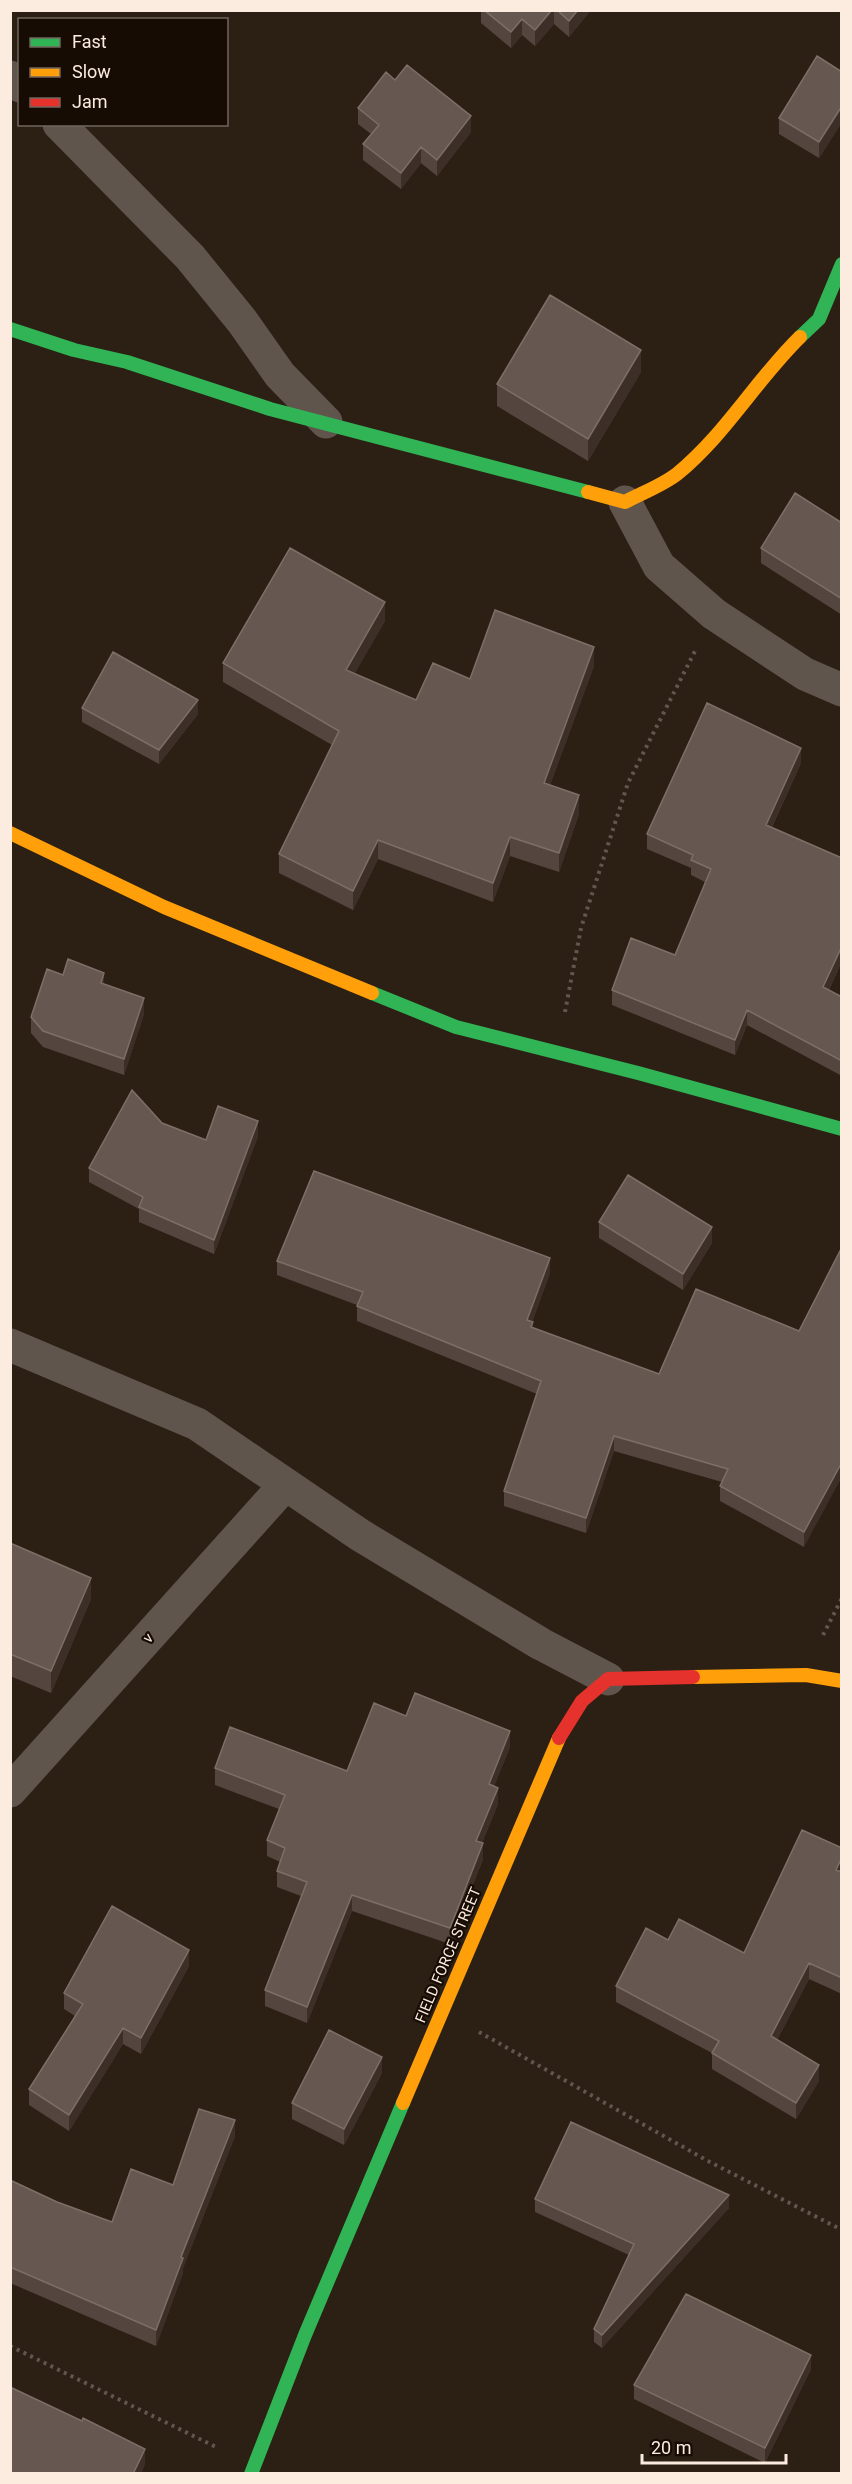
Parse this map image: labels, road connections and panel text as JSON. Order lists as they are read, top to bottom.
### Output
{
  "streets": {
    "street": ["v", "FIELD FORCE STREET"]
  },
  "legend": ["Fast", "Slow", "Jam"],
  "scale_bar": "20 m"
}
